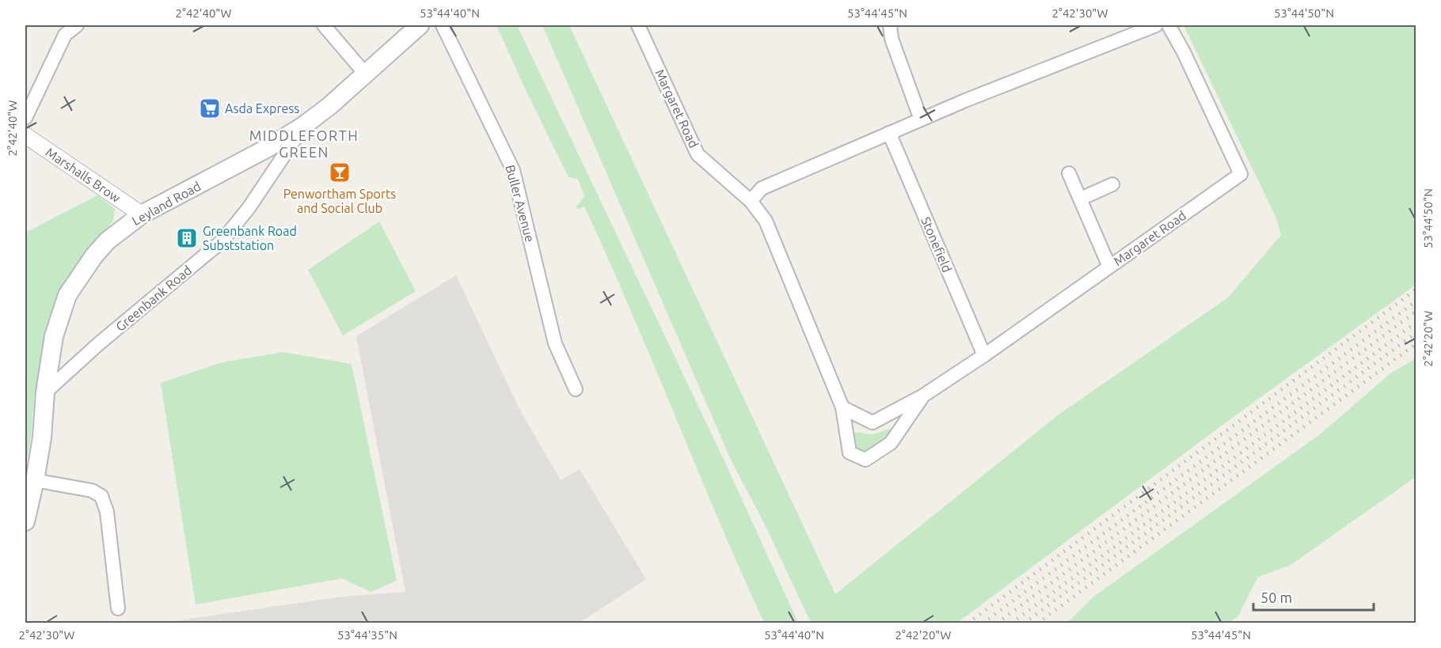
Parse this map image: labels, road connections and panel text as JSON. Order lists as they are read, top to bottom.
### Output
{
  "streets": {
    "main road": ["Leyland Road"],
    "street": [
      "Margaret Road",
      "Marshalls Brow",
      "Buller Avenue",
      "Stonefield",
      "Greenbank Road"
    ]
  },
  "crossings": [
    ["Margaret Road", "Stonefield"],
    ["Marshalls Brow", "Leyland Road"],
    ["Leyland Road", "Greenbank Road"]
  ],
  "districts": ["MIDDLEFORTH GREEN"],
  "places": {
    "supermarket": ["Asda Express"],
    "bar": ["Penwortham Sports and Social Club"],
    "building": ["Greenbank Road Subststation"]
  },
  "scale_bar": "50 m",
  "coordinates": [
    "2°42'40\"W",
    "53°44'40\"N",
    "53°44'45\"N",
    "2°42'30\"W",
    "53°44'50\"N",
    "2°42'20\"W",
    "53°44'35\"N"
  ]
}
